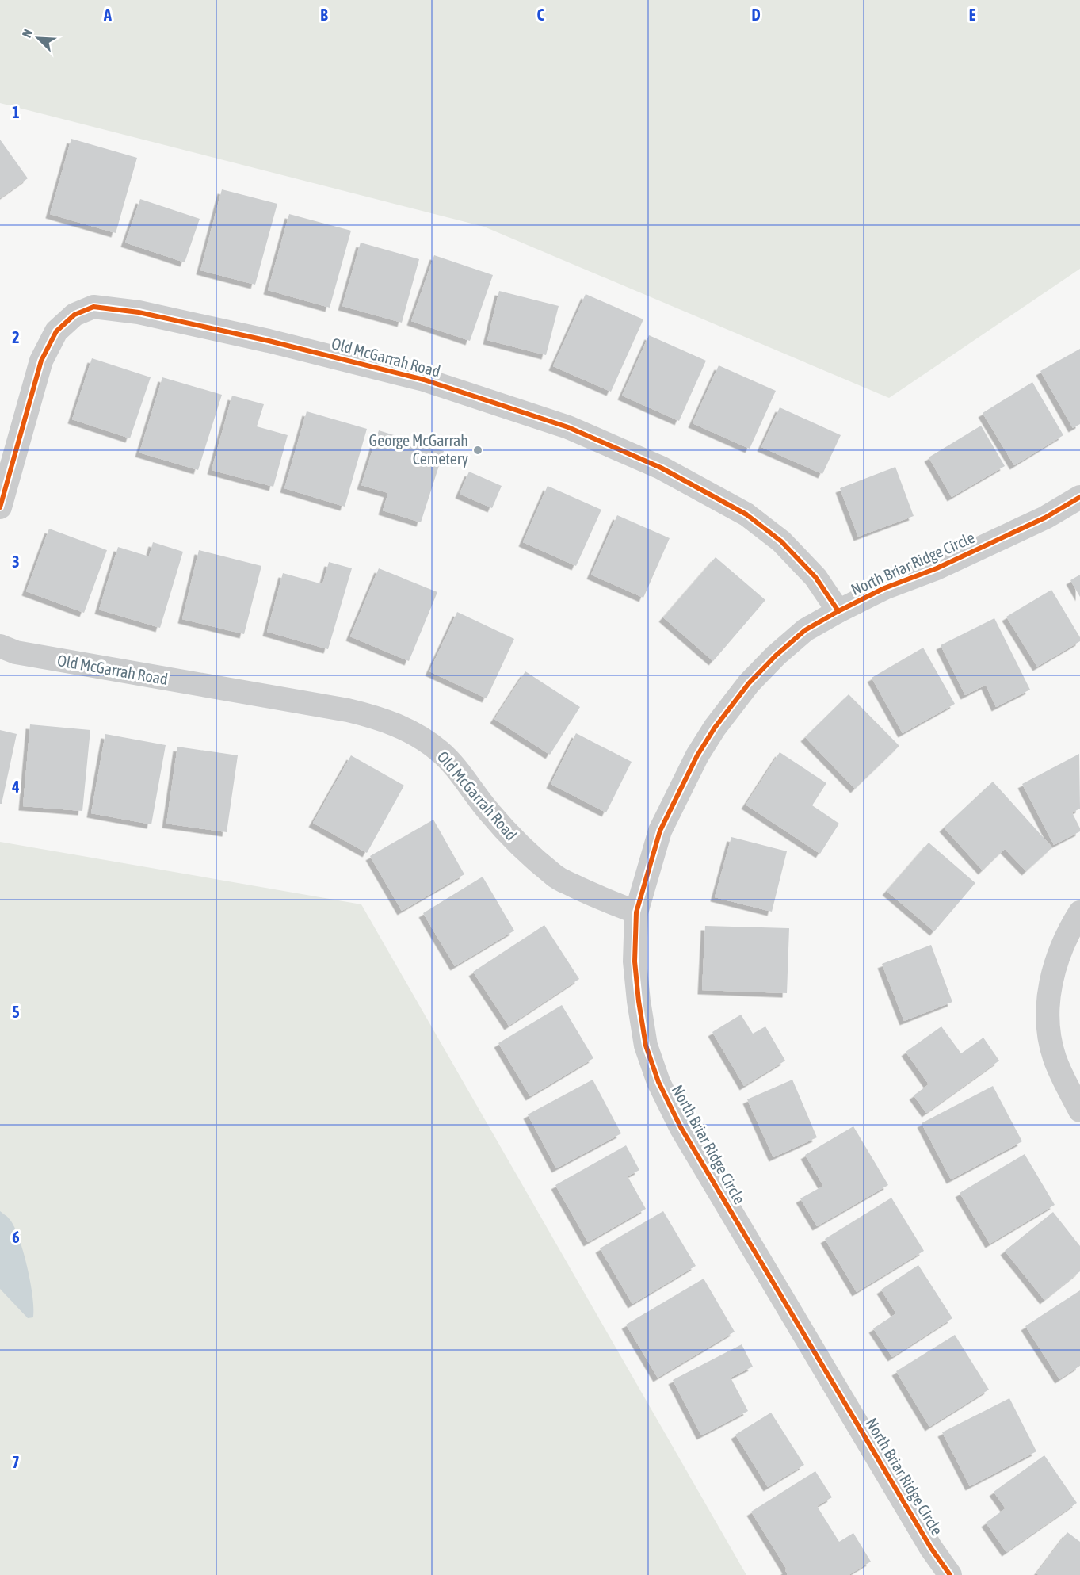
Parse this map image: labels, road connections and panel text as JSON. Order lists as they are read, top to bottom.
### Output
{
  "streets": {
    "street": ["Old McGarrah Road", "North Briar Ridge Circle"]
  },
  "crossings": [
    ["Old McGarrah Road", "North Briar Ridge Circle"]
  ],
  "places": ["George McGarrah Cemetery"],
  "north": "top left",
  "grid": {
    "columns": [
      "A",
      "B",
      "C",
      "D",
      "E"
    ],
    "rows": [
      "1",
      "2",
      "3",
      "4",
      "5",
      "6",
      "7"
    ]
  }
}
